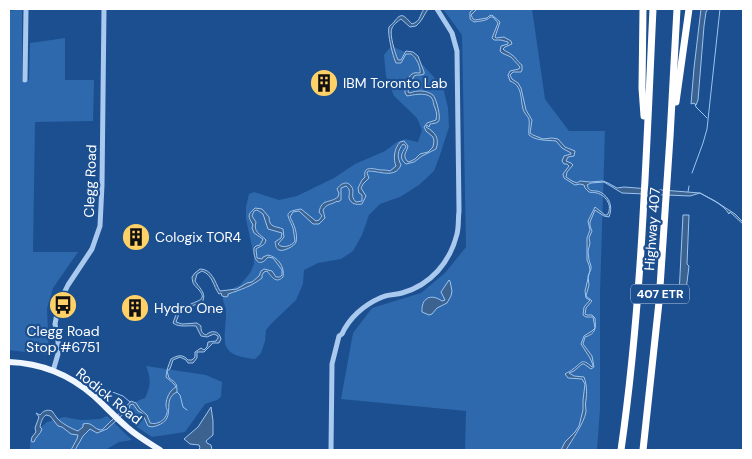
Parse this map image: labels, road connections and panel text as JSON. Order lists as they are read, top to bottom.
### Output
{
  "streets": {
    "highway": ["Highway 407", "407 ETR"],
    "main road": ["Rodick Road"],
    "street": ["Clegg Road"]
  },
  "crossings": [
    ["Clegg Road", "Rodick Road"]
  ],
  "places": {
    "building": ["IBM Toronto Lab", "Cologix TOR4", "Hydro One"],
    "bus stop": ["Clegg Road Stop #6751"]
  }
}
